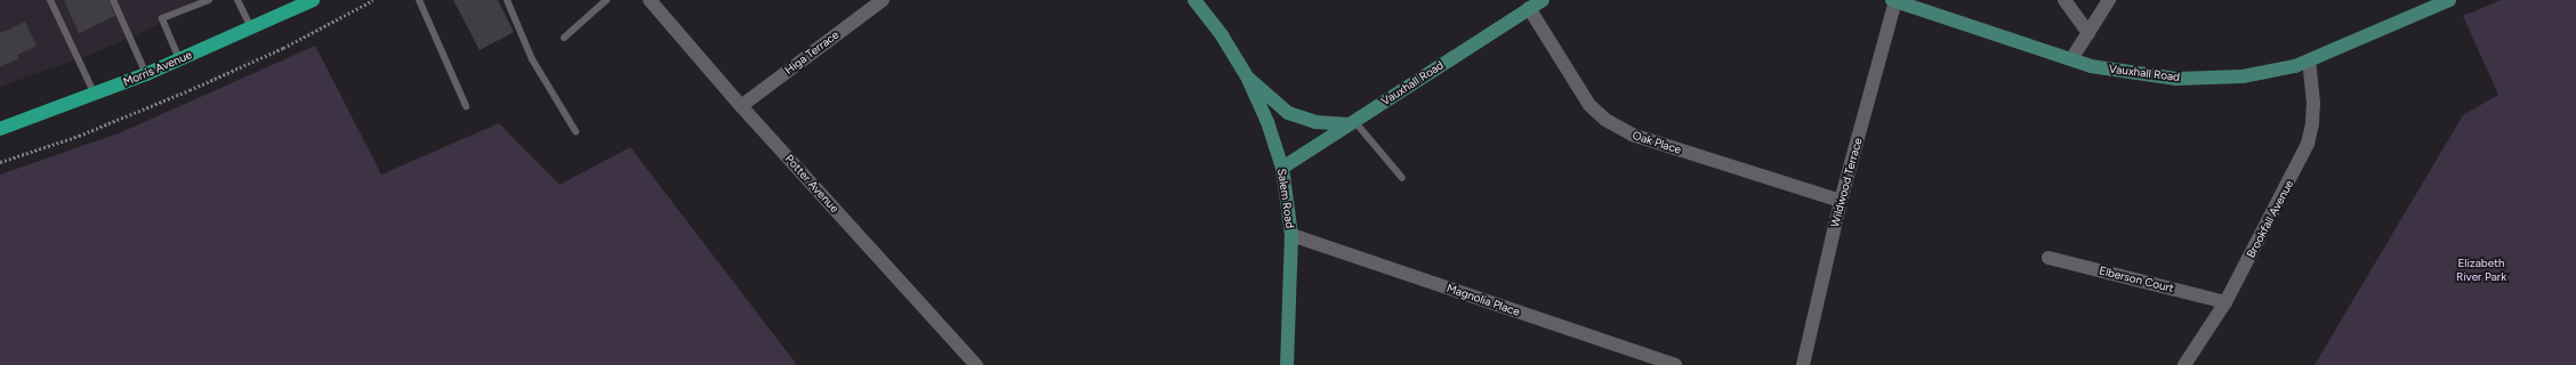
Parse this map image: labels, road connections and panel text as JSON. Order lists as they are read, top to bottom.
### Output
{
  "streets": {
    "main road": ["Morris Avenue"],
    "street": [
      "Higa Terrace",
      "Vauxhall Road",
      "Oak Place",
      "Wildwood Terrace",
      "Potter Avenue",
      "Salem Road",
      "Brookfall Avenue",
      "Elberson Court",
      "Magnolia Place"
    ]
  },
  "crossings": [
    ["Higa Terrace", "Potter Avenue"],
    ["Vauxhall Road", "Oak Place"],
    ["Vauxhall Road", "Wildwood Terrace"],
    ["Vauxhall Road", "Salem Road"],
    ["Vauxhall Road", "Brookfall Avenue"],
    ["Oak Place", "Wildwood Terrace"],
    ["Salem Road", "Magnolia Place"],
    ["Brookfall Avenue", "Elberson Court"]
  ],
  "parks": ["Elizabeth River Park"]
}
